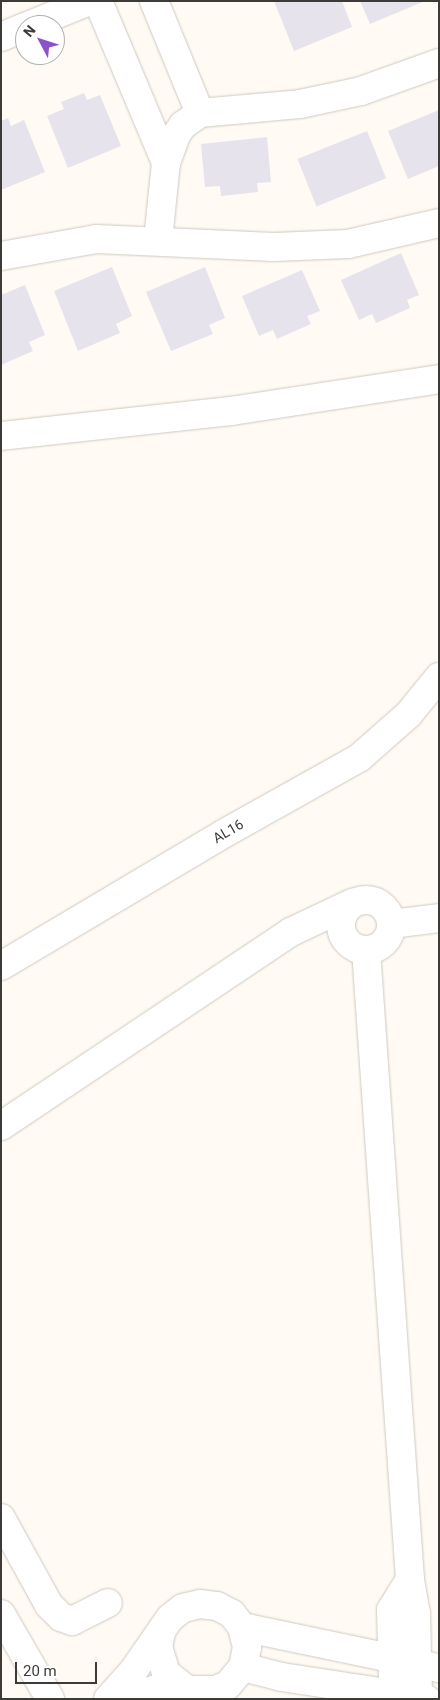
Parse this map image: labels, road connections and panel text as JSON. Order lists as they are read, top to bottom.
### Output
{
  "streets": {
    "street": ["AL16"]
  },
  "scale_bar": "20 m",
  "north": "top left"
}
